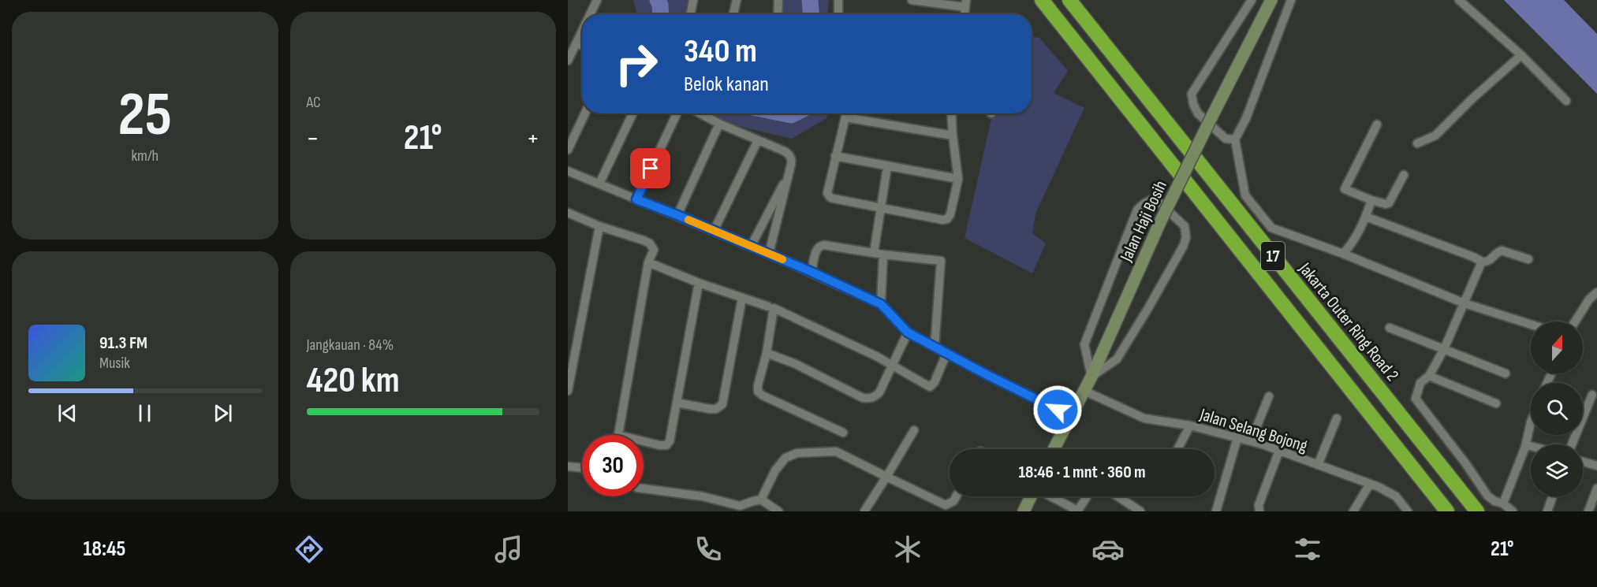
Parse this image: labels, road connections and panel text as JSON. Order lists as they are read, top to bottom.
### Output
{
  "streets": {
    "highway": ["17", "Jakarta Outer Ring Road 2"],
    "main road": ["Jalan Haji Bosih"],
    "street": ["Jalan Selang Bojong"]
  },
  "crossings": [
    ["Jalan Haji Bosih", "Jalan Selang Bojong"]
  ],
  "north": "top",
  "page": {
    "tile": [
      ["25", "km/h"],
      "AC",
      ["Jangkauan · 84%", "420 km"]
    ],
    "turn": ["340 m", "Belok kanan"],
    "heat": ["−", "21°", "+"],
    "song": ["91.3 FM", "Musik"],
    "limit": "30",
    "trip": "18:46 · 1 mnt · 360 m",
    "tabs": ["18:45", "21°"]
  }
}
